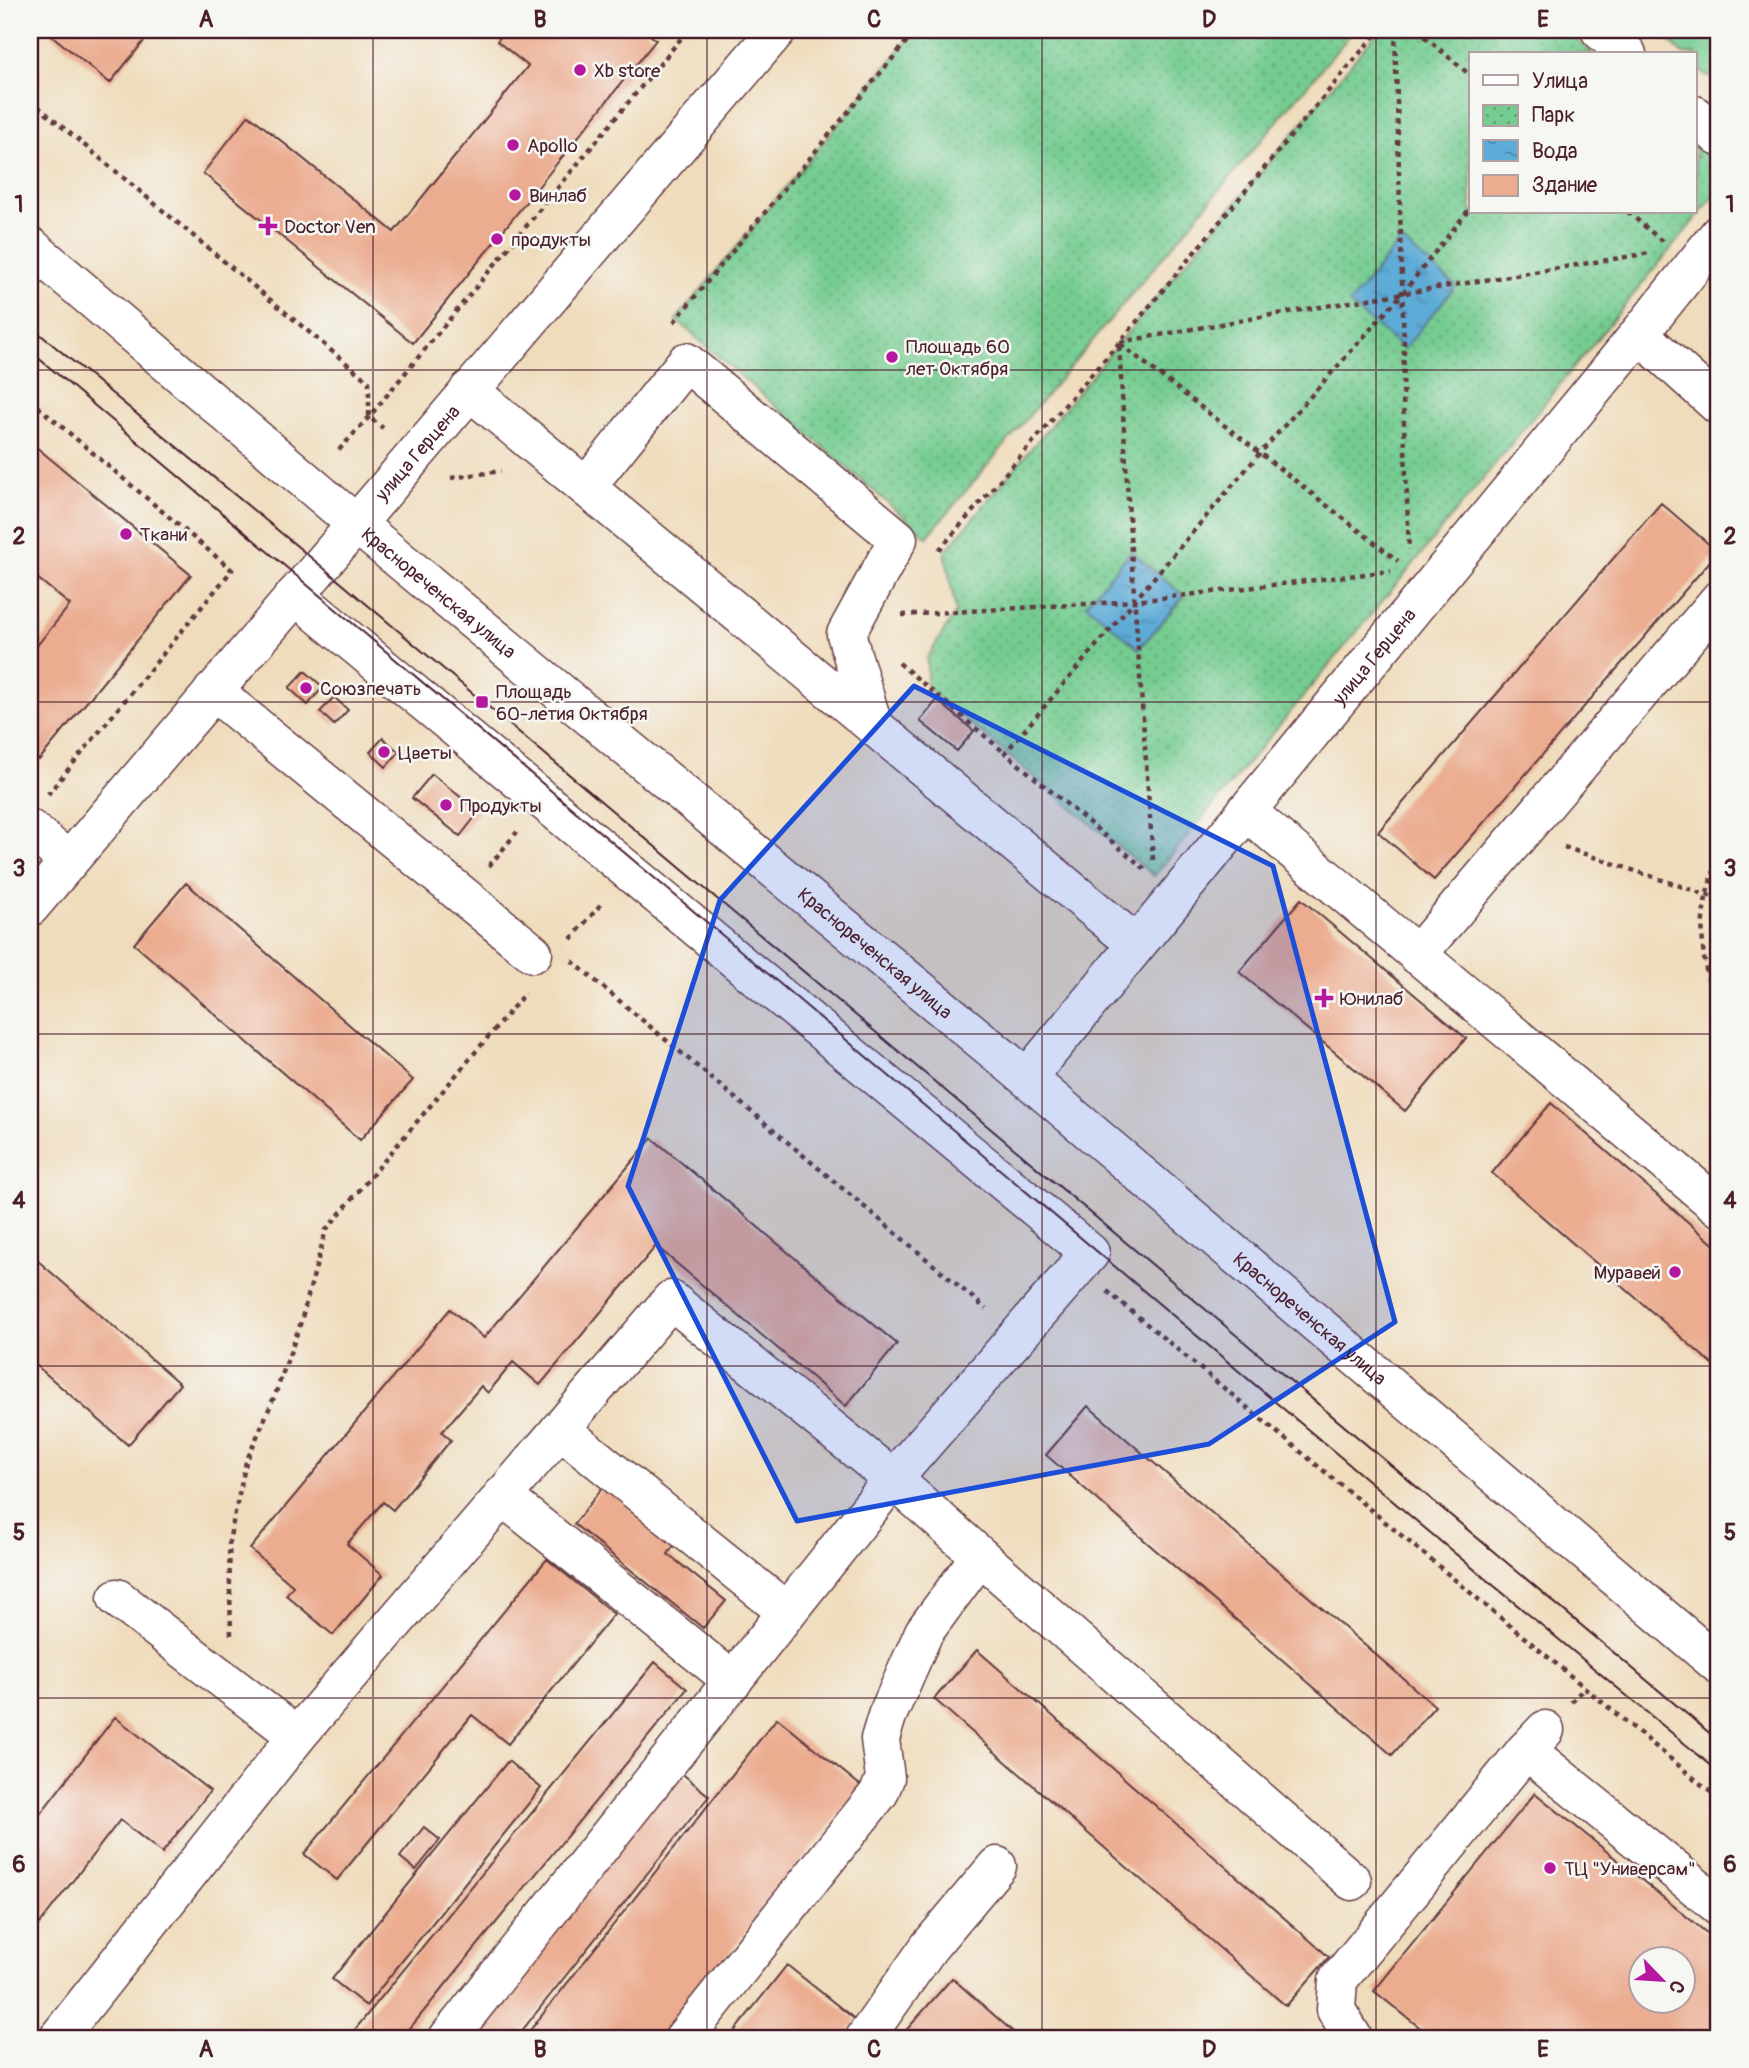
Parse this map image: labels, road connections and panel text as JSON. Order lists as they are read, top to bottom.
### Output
{
  "streets": {
    "street": ["улица Герцена", "Краснореченская улица"]
  },
  "crossings": [
    ["улица Герцена", "Краснореченская улица"]
  ],
  "places": {
    "other": [
      "Xb store",
      "Apollo",
      "Винлаб",
      "продукты",
      "Площадь 60 лет Октября",
      "Ткани",
      "Союзпечать",
      "Цветы",
      "Продукты",
      "Муравей",
      "ТЦ \"Универсам\""
    ],
    "health": ["Doctor Ven", "Юнилаб"],
    "transit": ["Площадь 60-летия Октября"]
  },
  "legend": [
    "Улица",
    "Парк",
    "Вода",
    "Здание"
  ],
  "north": "bottom right",
  "grid": {
    "columns": [
      "A",
      "B",
      "C",
      "D",
      "E"
    ],
    "rows": [
      "1",
      "2",
      "3",
      "4",
      "5",
      "6"
    ]
  }
}
